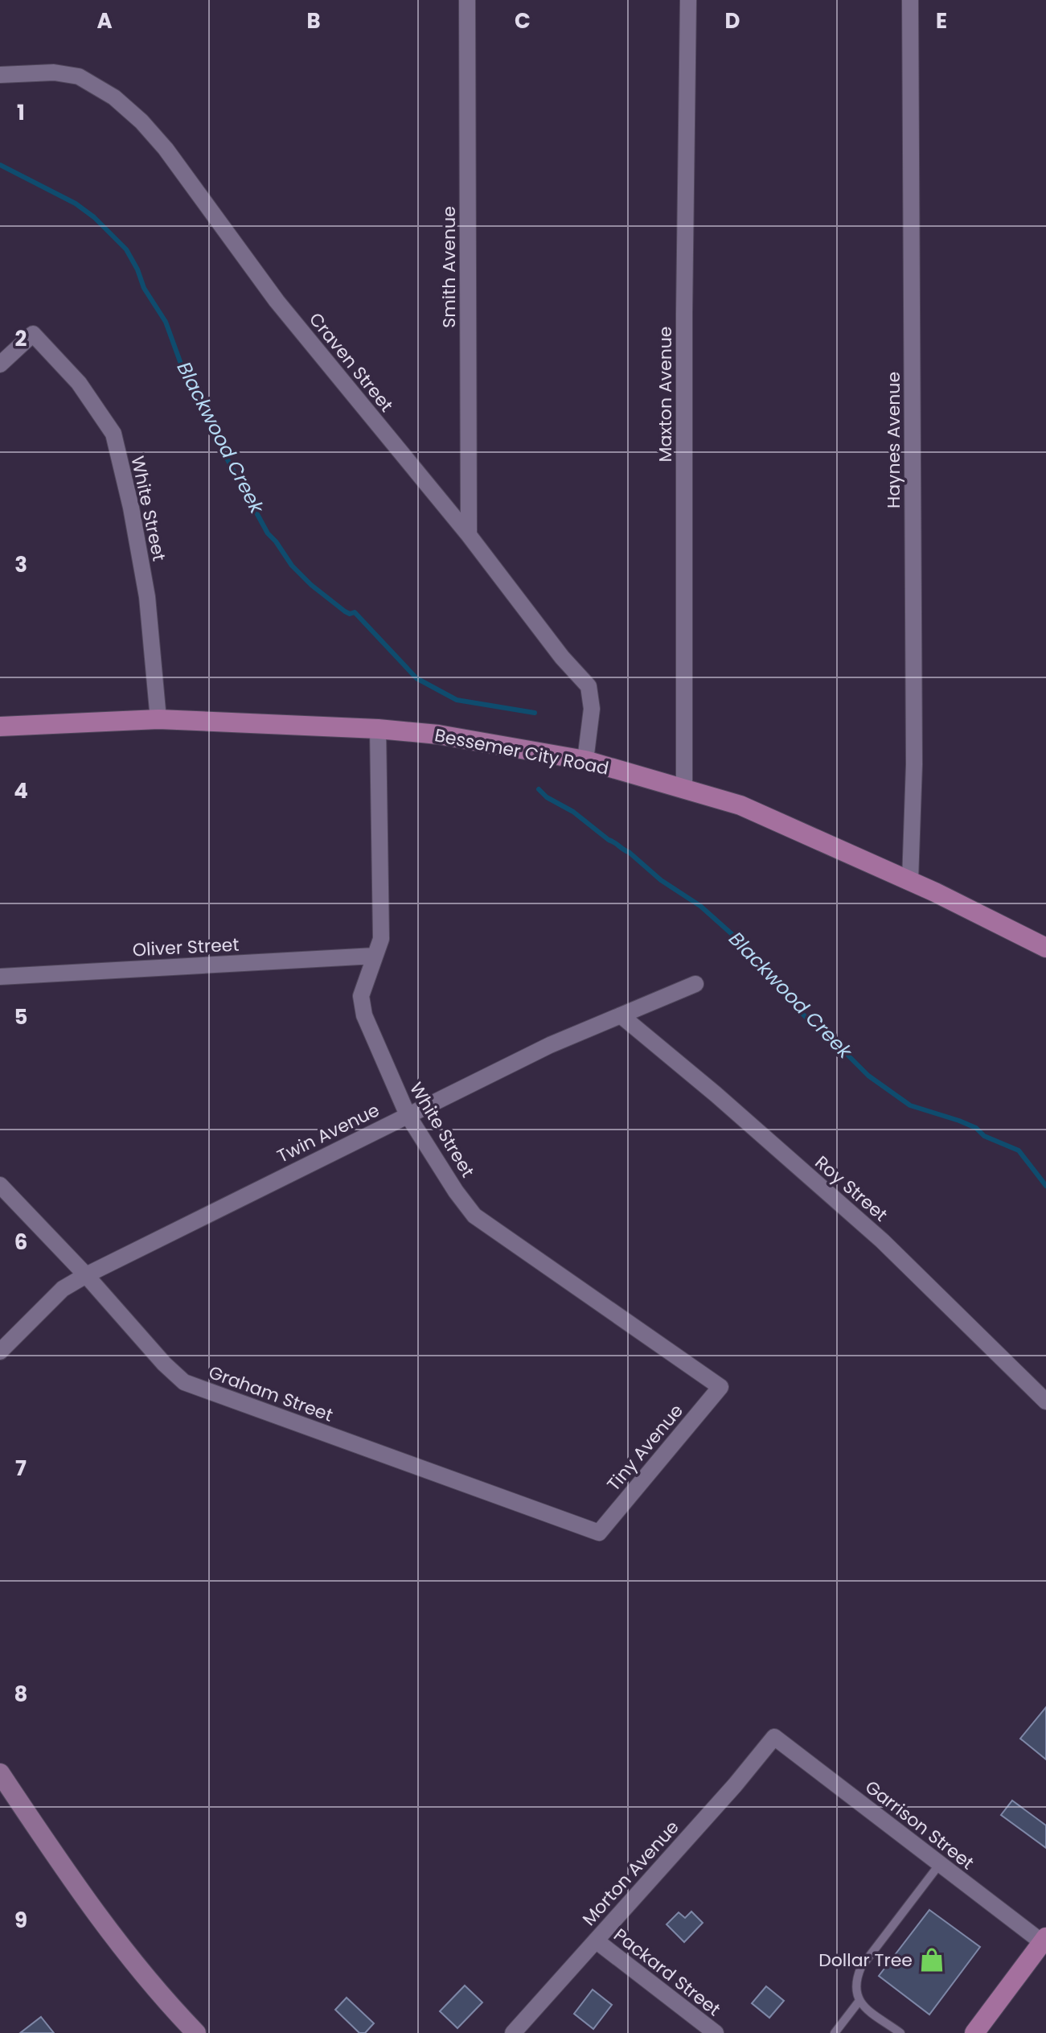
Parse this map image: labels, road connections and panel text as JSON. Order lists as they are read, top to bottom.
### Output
{
  "streets": {
    "main road": ["Bessemer City Road"],
    "street": [
      "Smith Avenue",
      "Craven Street",
      "Maxton Avenue",
      "Haynes Avenue",
      "White Street",
      "Oliver Street",
      "Twin Avenue",
      "Roy Street",
      "Graham Street",
      "Tiny Avenue",
      "Garrison Street",
      "Morton Avenue",
      "Packard Street"
    ]
  },
  "crossings": [
    ["Smith Avenue", "Craven Street"],
    ["Craven Street", "Bessemer City Road"],
    ["Maxton Avenue", "Bessemer City Road"],
    ["Haynes Avenue", "Bessemer City Road"],
    ["White Street", "Bessemer City Road"],
    ["White Street", "Oliver Street"],
    ["White Street", "Twin Avenue"],
    ["White Street", "Tiny Avenue"],
    ["Twin Avenue", "Roy Street"],
    ["Twin Avenue", "Graham Street"],
    ["Graham Street", "Tiny Avenue"],
    ["Garrison Street", "Morton Avenue"],
    ["Morton Avenue", "Packard Street"]
  ],
  "water": ["Blackwood Creek"],
  "places": {
    "shop": ["Dollar Tree"]
  },
  "grid": {
    "columns": [
      "A",
      "B",
      "C",
      "D",
      "E"
    ],
    "rows": [
      "1",
      "2",
      "3",
      "4",
      "5",
      "6",
      "7",
      "8",
      "9"
    ]
  }
}
